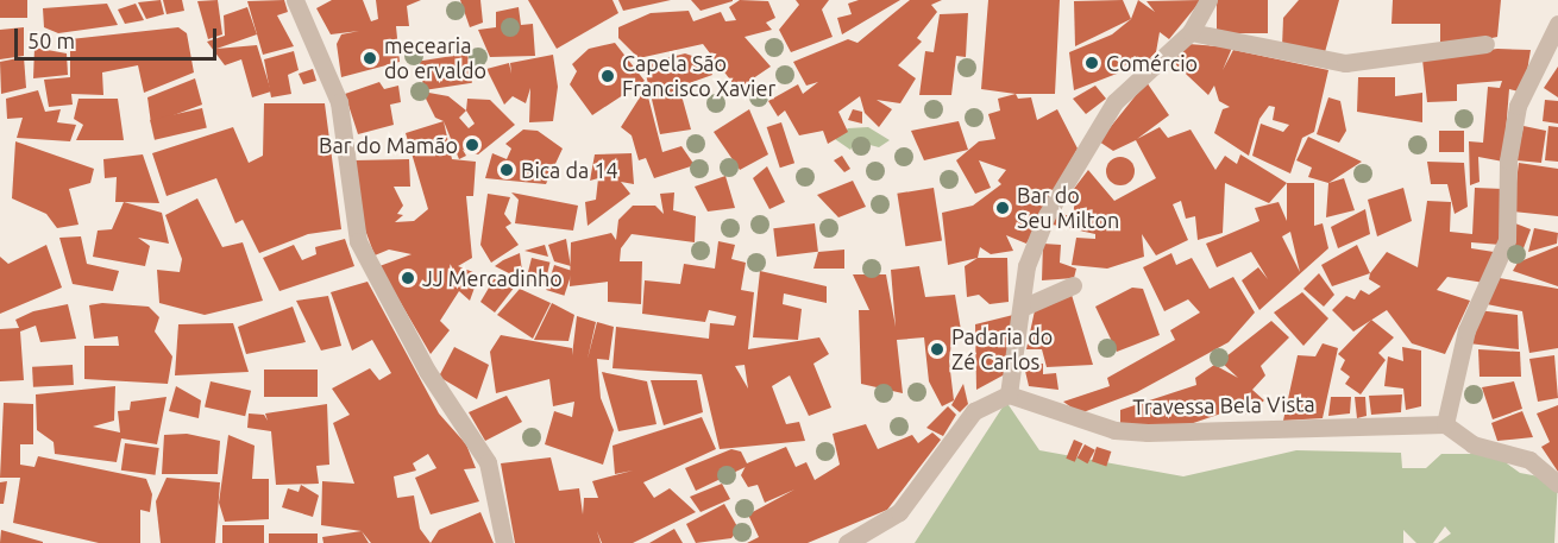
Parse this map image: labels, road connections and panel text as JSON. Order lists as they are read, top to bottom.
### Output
{
  "streets": {
    "street": ["Travessa Bela Vista"]
  },
  "places": [
    "mecearia do ervaldo",
    "Comércio",
    "Capela São Francisco Xavier",
    "Bar do Mamão",
    "Bica da 14",
    "Bar do Seu Milton",
    "JJ Mercadinho",
    "Padaria do Zé Carlos"
  ],
  "scale_bar": "50 m"
}
